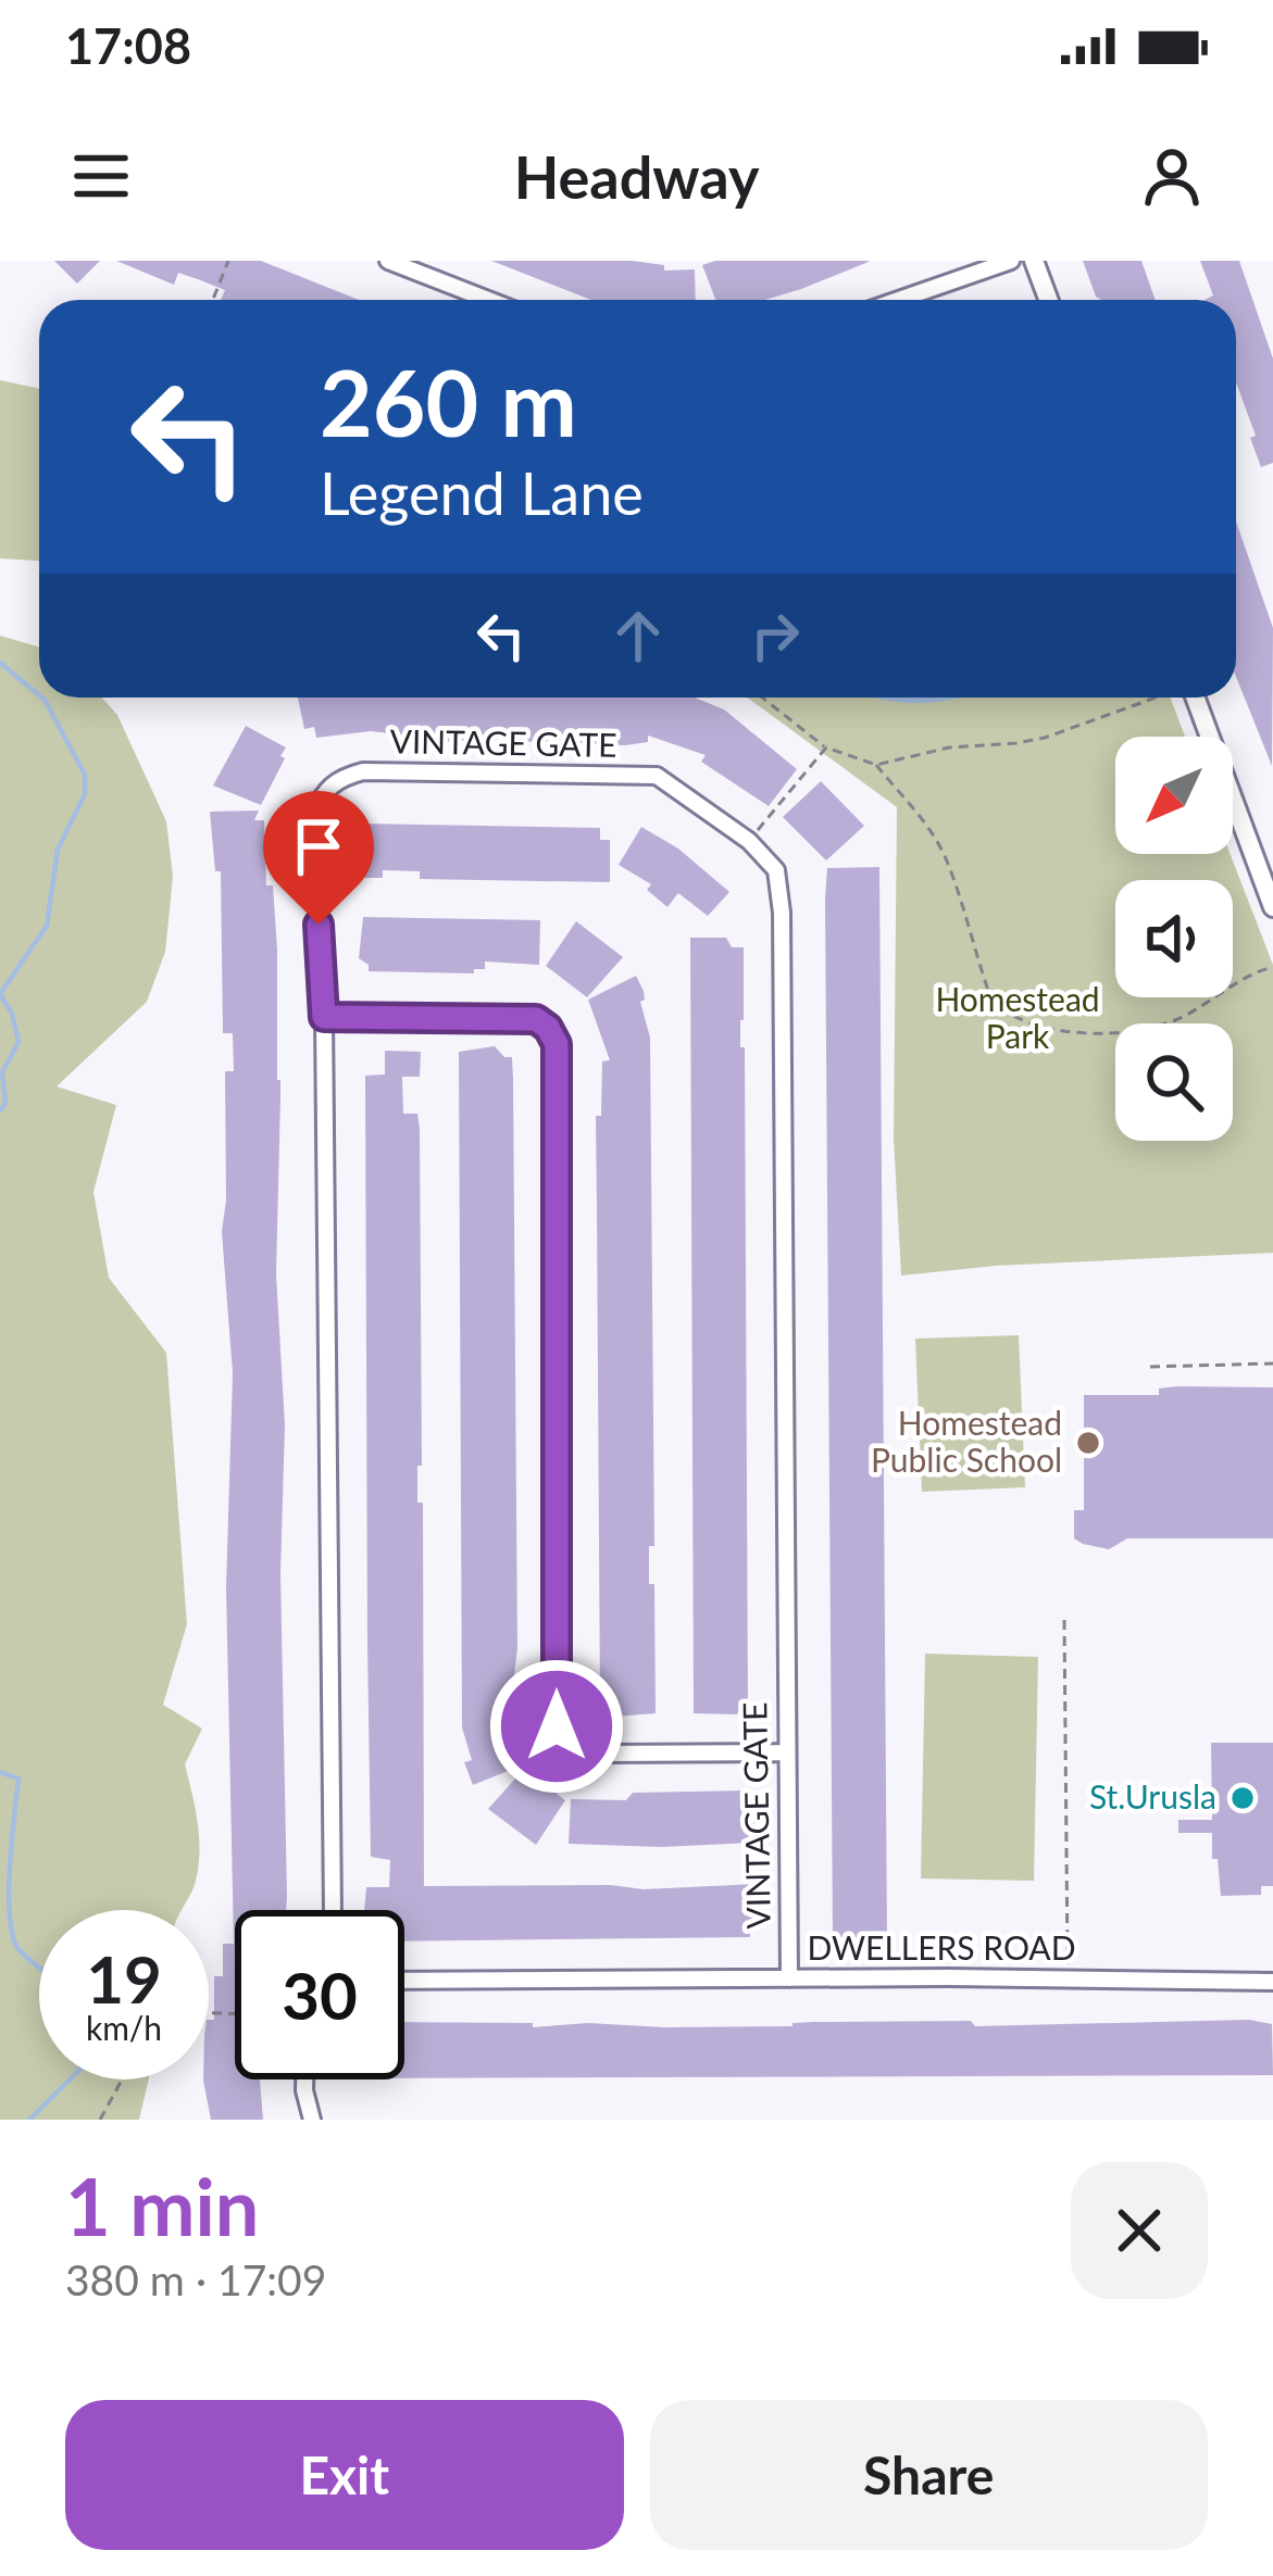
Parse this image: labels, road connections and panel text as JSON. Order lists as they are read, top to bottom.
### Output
{
  "streets": {
    "street": ["VINTAGE GATE", "DWELLERS ROAD"]
  },
  "crossings": [
    ["VINTAGE GATE", "DWELLERS ROAD"]
  ],
  "parks": ["Homestead Park"],
  "places": ["Homestead Public School", "St.Urusla"],
  "north": "bottom left",
  "page": {
    "status": "17:08",
    "header": "Headway",
    "turn": ["260 m", "Legend Lane"],
    "speed": "19 km/h",
    "limit": "30",
    "heading": ["1 min", "380 m · 17:09"],
    "buttons": ["Exit", "Share"]
  }
}
